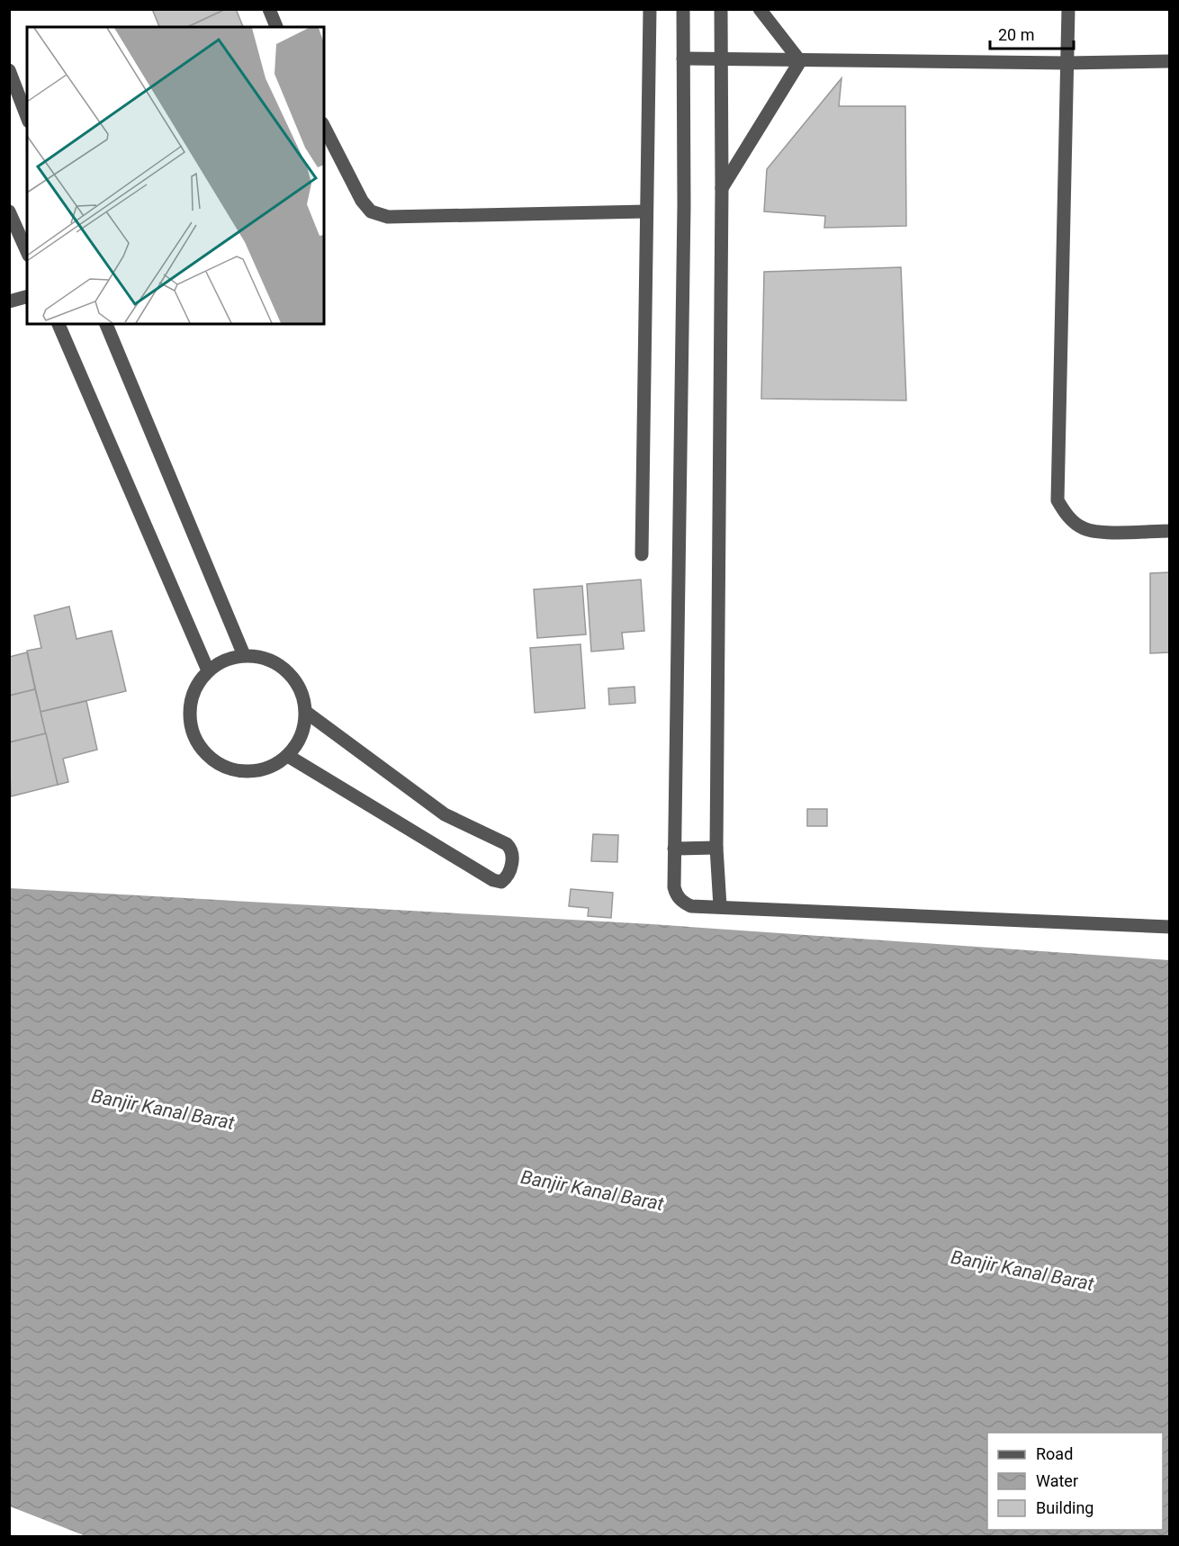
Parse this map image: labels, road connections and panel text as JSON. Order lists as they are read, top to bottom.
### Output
{
  "water": ["Banjir Kanal Barat"],
  "legend": ["Road", "Water", "Building"],
  "scale_bar": "20 m"
}
